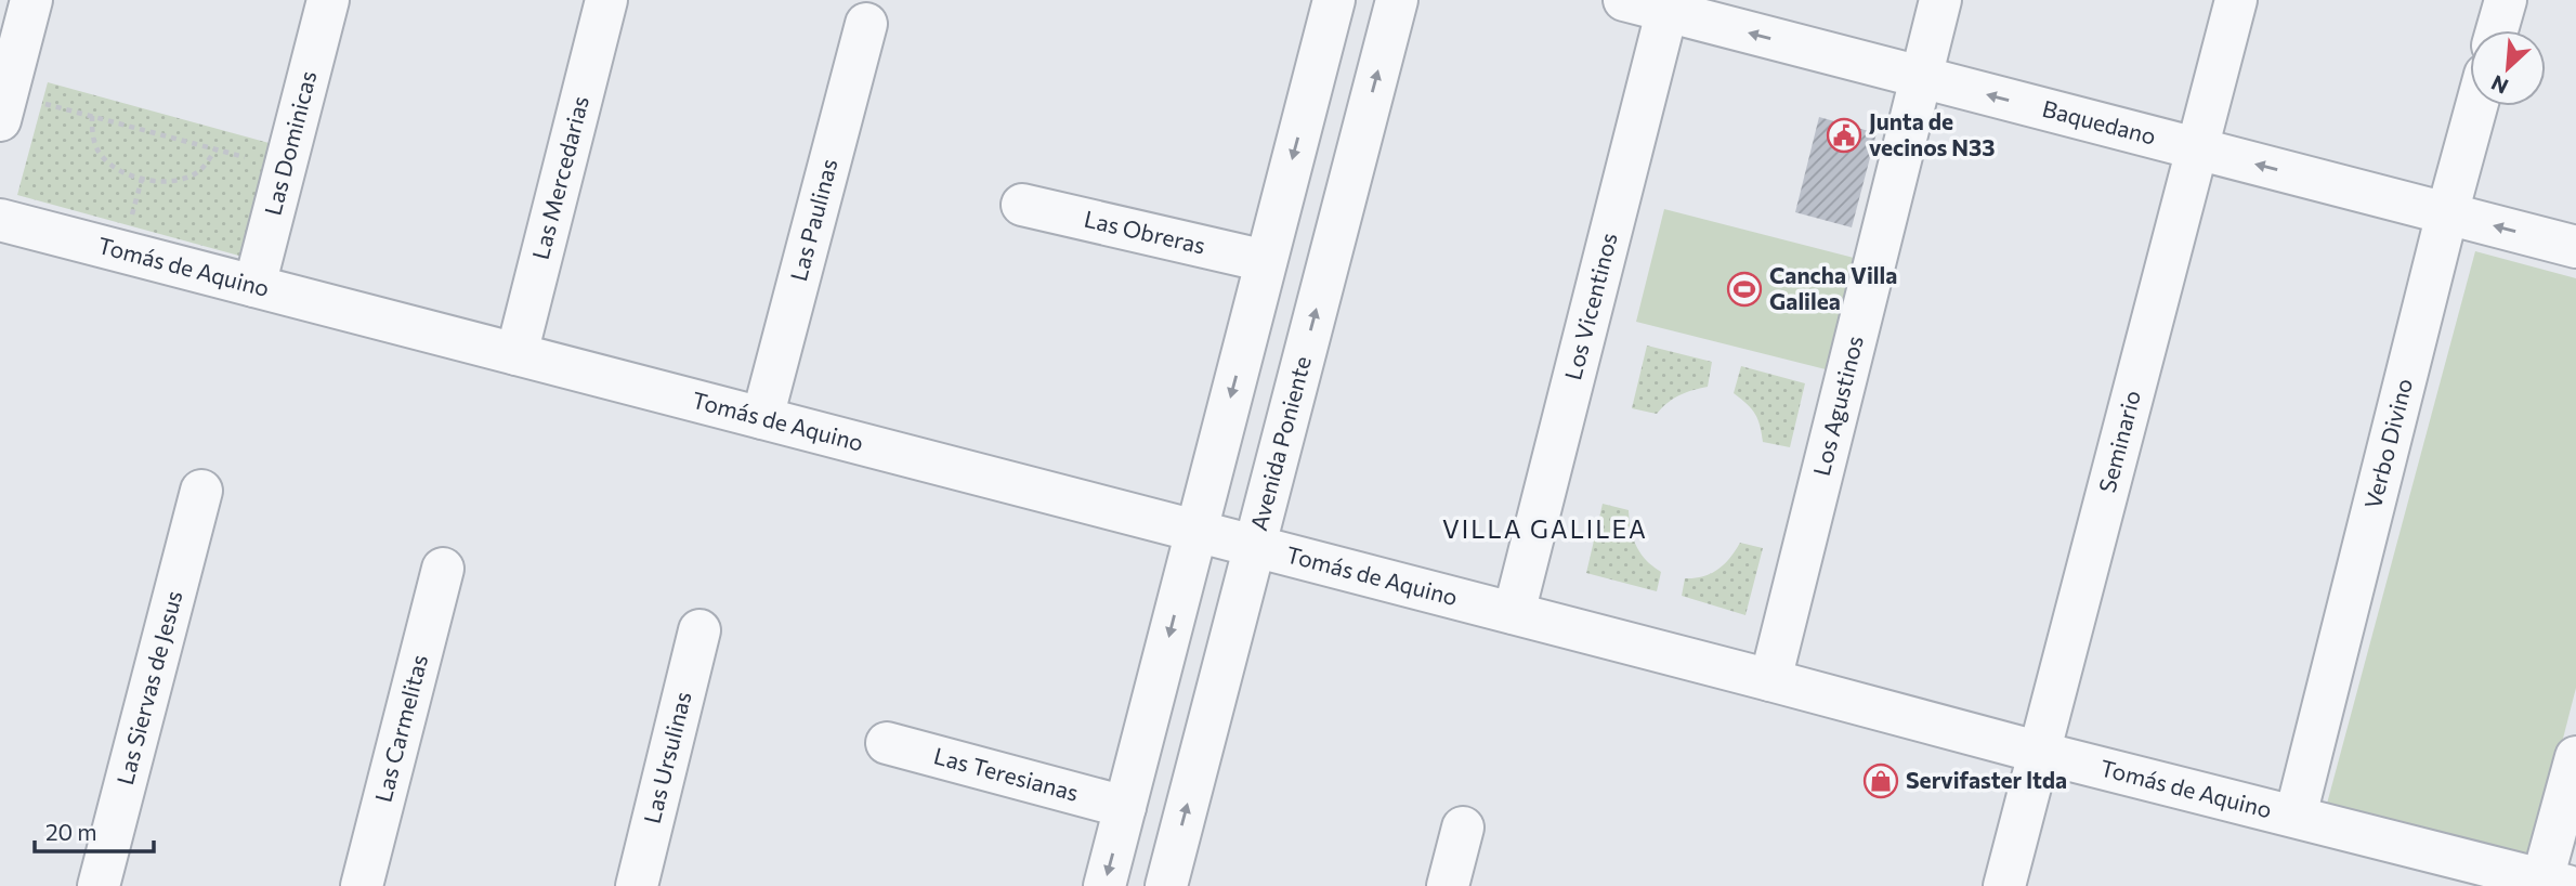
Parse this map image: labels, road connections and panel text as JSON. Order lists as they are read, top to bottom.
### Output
{
  "streets": {
    "street": [
      "Baquedano",
      "Las Dominicas",
      "Las Mercedarias",
      "Las Paulinas",
      "Las Obreras",
      "Tomás de Aquino",
      "Los Vicentinos",
      "Los Agustinos",
      "Avenida Poniente",
      "Seminario",
      "Verbo Divino",
      "Las Siervas de Jesus",
      "Las Carmelitas",
      "Las Ursulinas",
      "Las Teresianas"
    ]
  },
  "crossings": [
    ["Baquedano", "Los Vicentinos"],
    ["Baquedano", "Los Agustinos"],
    ["Baquedano", "Seminario"],
    ["Baquedano", "Verbo Divino"],
    ["Las Dominicas", "Tomás de Aquino"],
    ["Las Mercedarias", "Tomás de Aquino"],
    ["Las Paulinas", "Tomás de Aquino"],
    ["Tomás de Aquino", "Los Vicentinos"],
    ["Tomás de Aquino", "Los Agustinos"],
    ["Tomás de Aquino", "Avenida Poniente"],
    ["Tomás de Aquino", "Seminario"],
    ["Tomás de Aquino", "Verbo Divino"]
  ],
  "one_way": ["Baquedano"],
  "districts": ["VILLA GALILEA"],
  "places": {
    "public building": ["Junta de vecinos N33"],
    "sports": ["Cancha Villa Galilea"],
    "shop": ["Servifaster ltda"]
  },
  "scale_bar": "20 m",
  "north": "bottom left"
}
